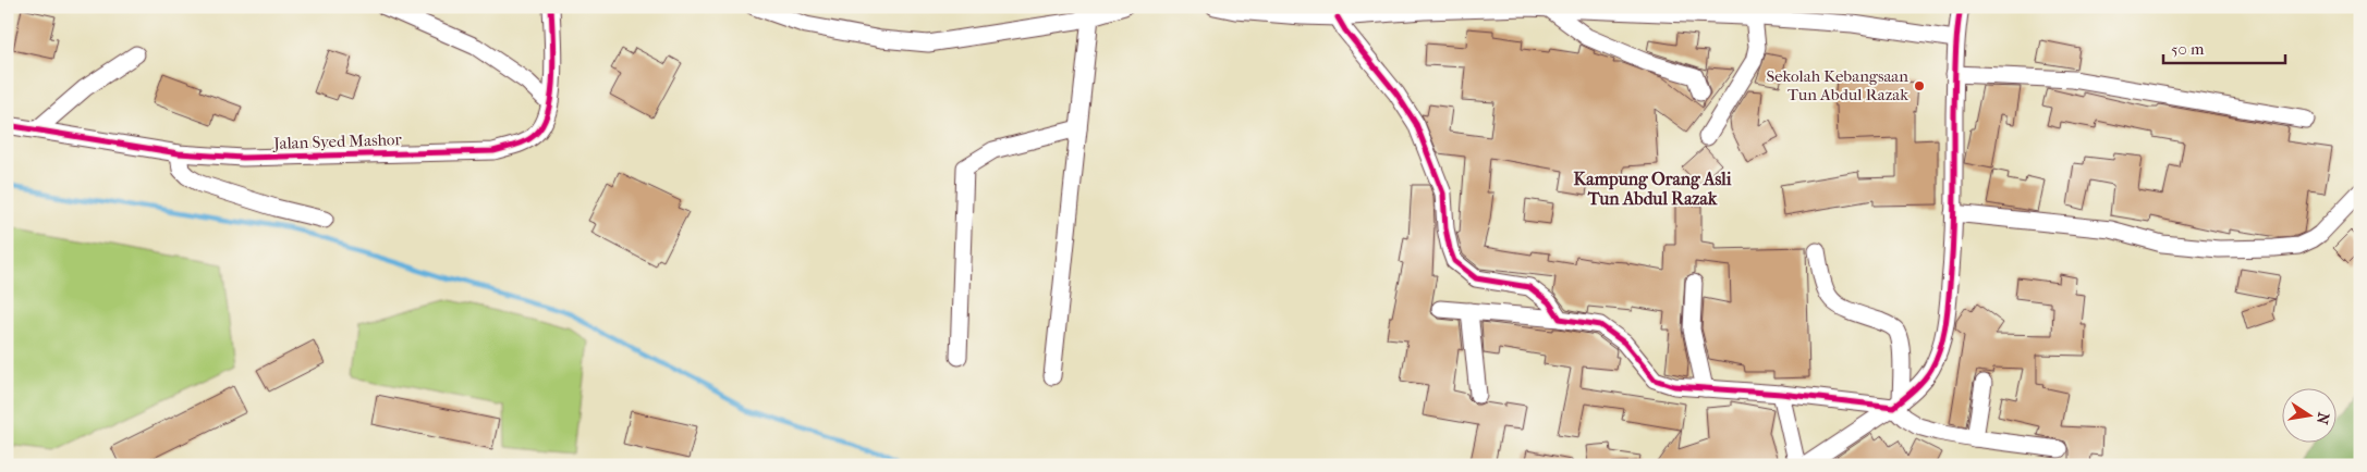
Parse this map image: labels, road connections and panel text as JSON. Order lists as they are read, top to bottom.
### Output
{
  "streets": {
    "street": ["Jalan Syed Mashor"]
  },
  "districts": ["Kampung Orang Asli Tun Abdul Razak"],
  "places": ["Sekolah Kebangsaan Tun Abdul Razak"],
  "scale_bar": "50 m",
  "north": "right"
}
